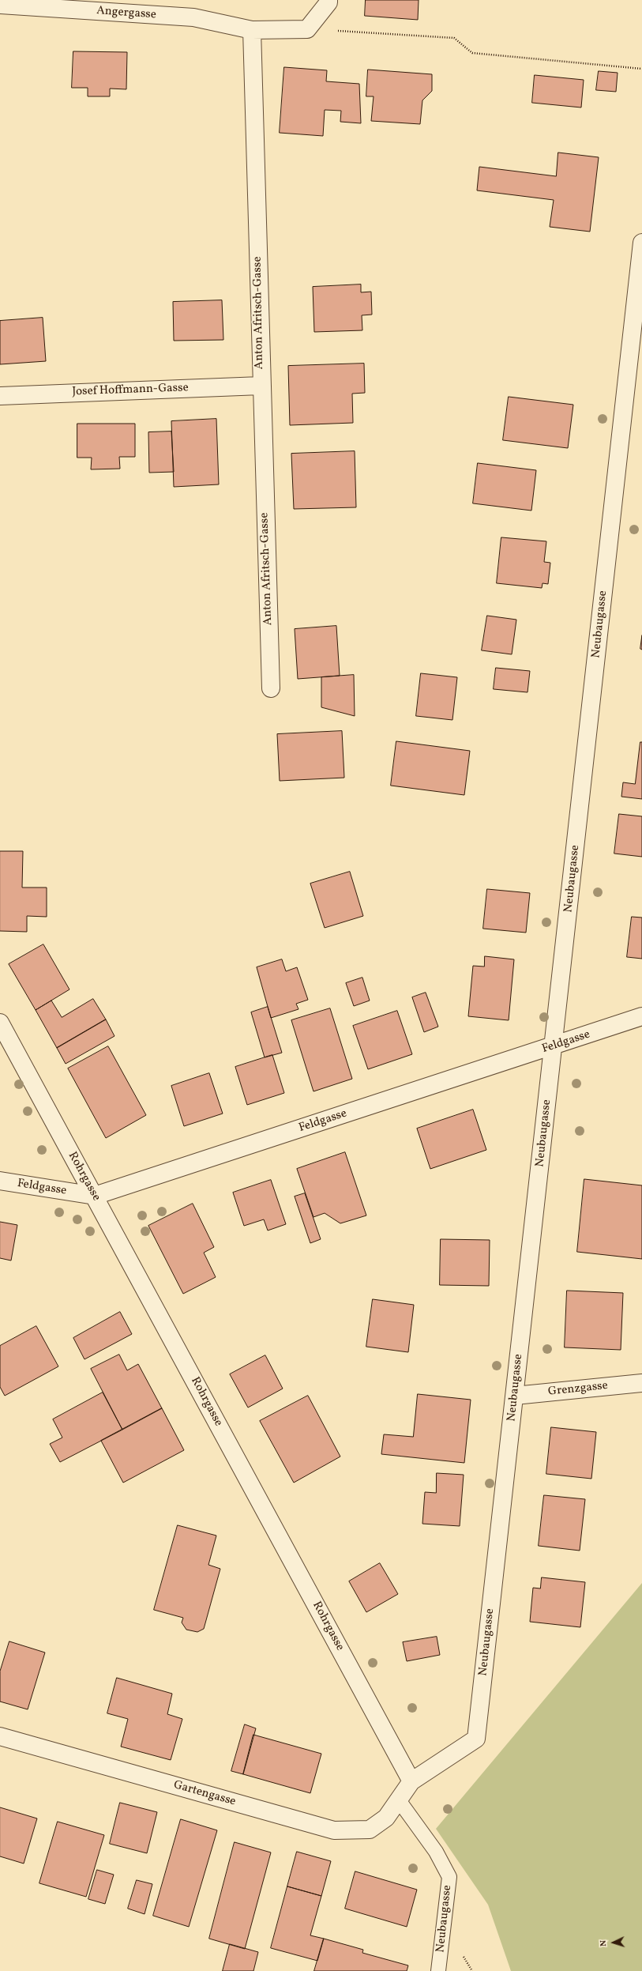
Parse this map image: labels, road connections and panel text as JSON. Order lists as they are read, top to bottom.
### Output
{
  "streets": {
    "street": [
      "Angergasse",
      "Anton Afritsch-Gasse",
      "Josef Hoffmann-Gasse",
      "Neubaugasse",
      "Feldgasse",
      "Rohrgasse",
      "Grenzgasse",
      "Gartengasse"
    ]
  },
  "crossings": [
    ["Angergasse", "Anton Afritsch-Gasse"],
    ["Anton Afritsch-Gasse", "Josef Hoffmann-Gasse"],
    ["Neubaugasse", "Feldgasse"],
    ["Neubaugasse", "Rohrgasse"],
    ["Neubaugasse", "Grenzgasse"],
    ["Neubaugasse", "Gartengasse"],
    ["Feldgasse", "Rohrgasse"]
  ],
  "north": "left"
}
